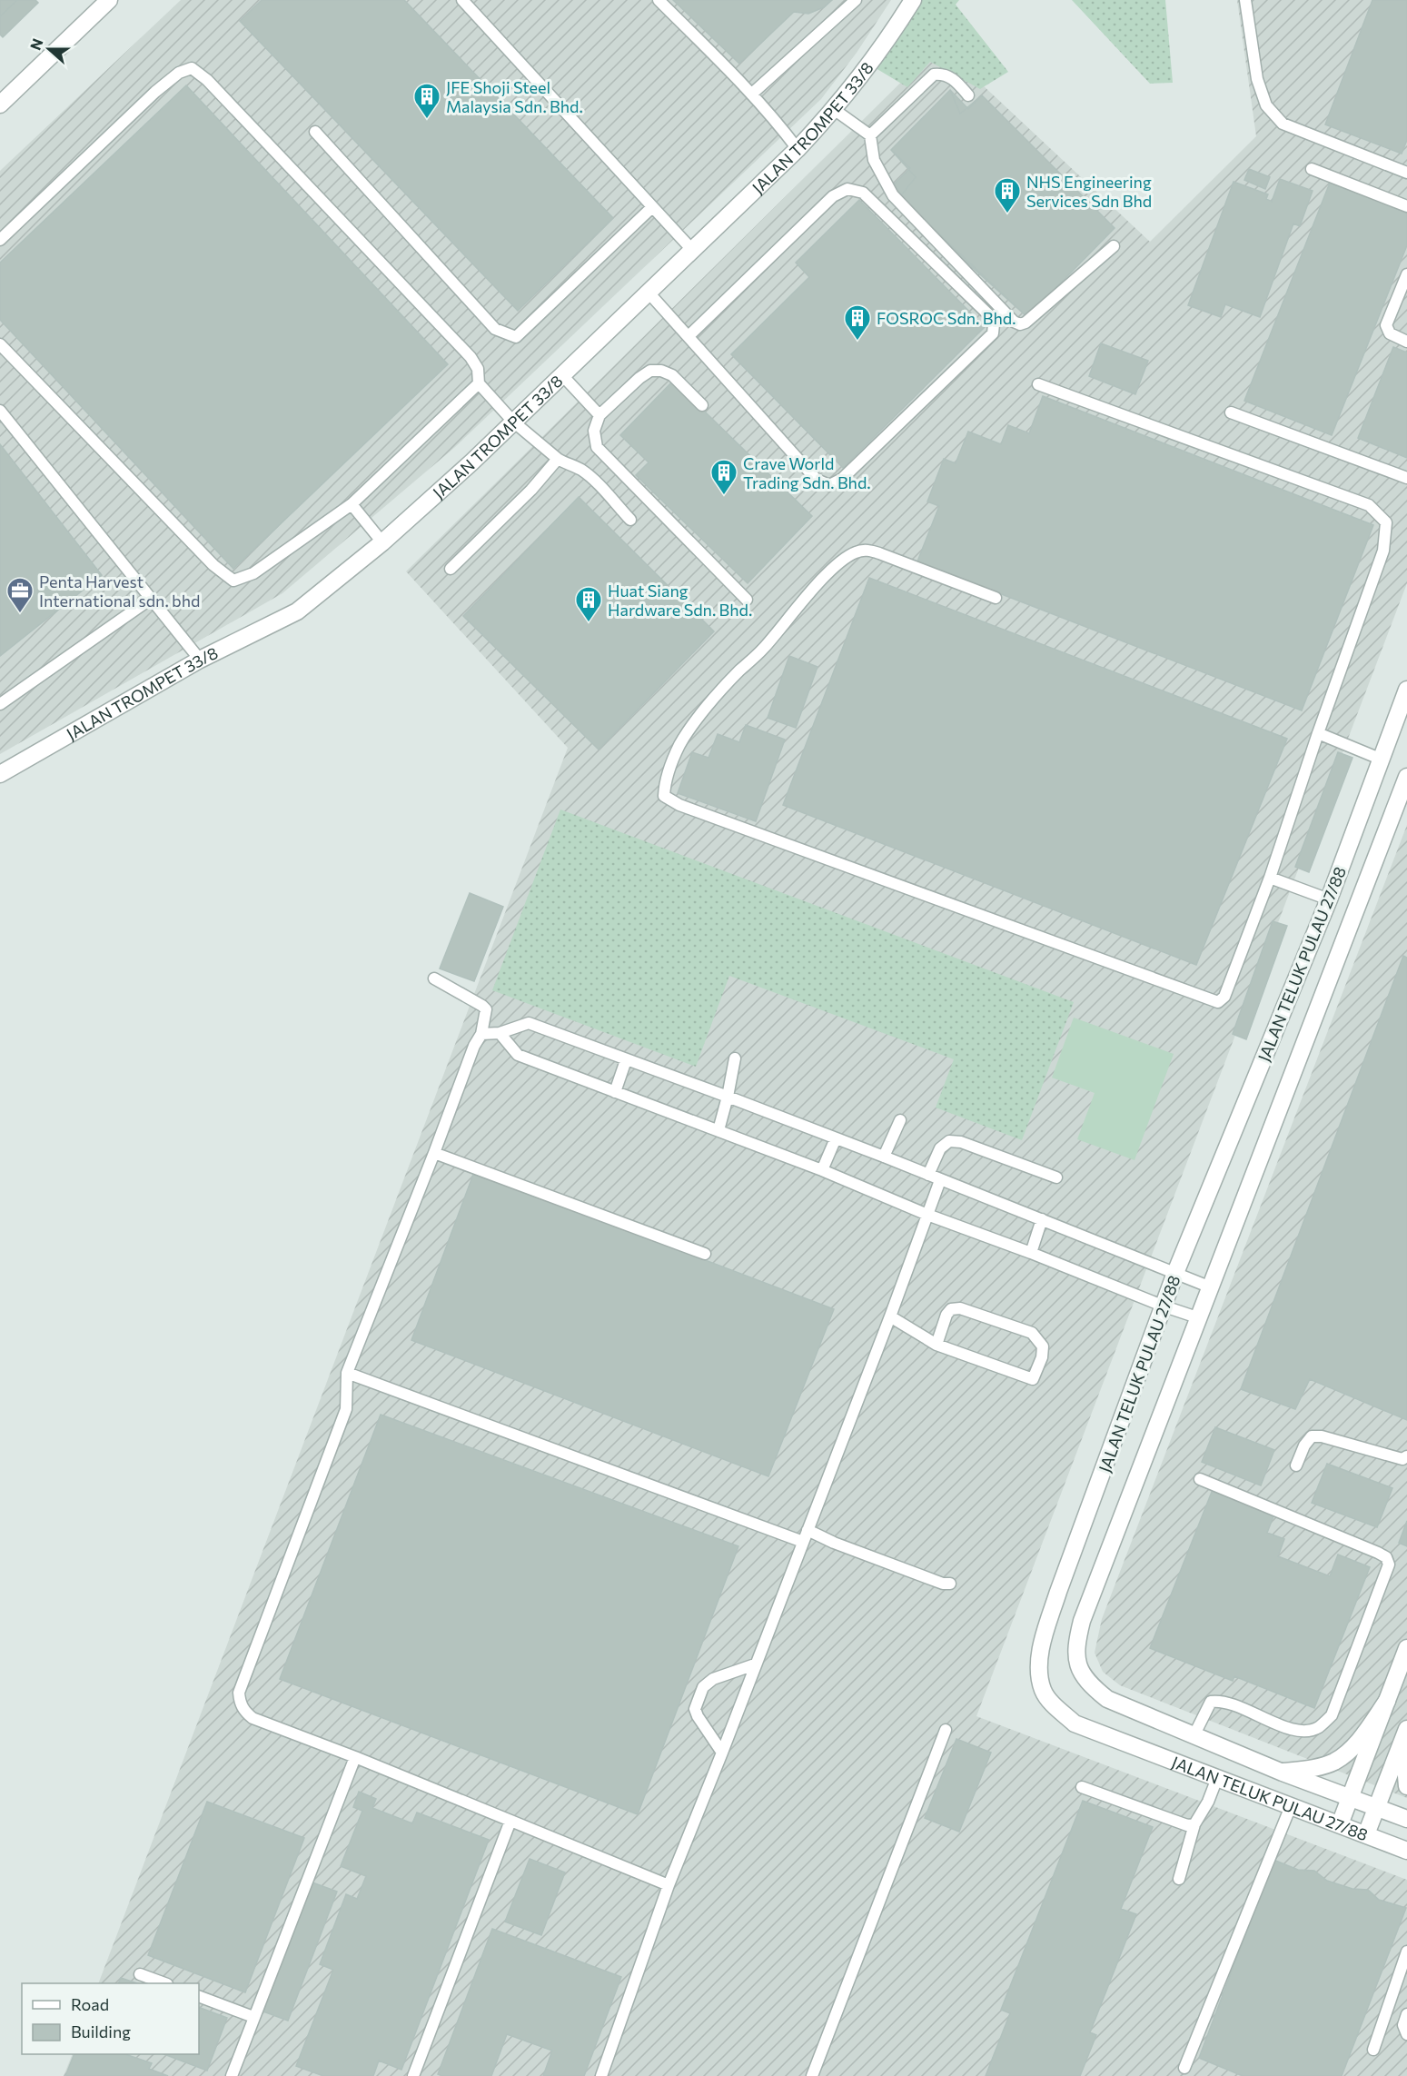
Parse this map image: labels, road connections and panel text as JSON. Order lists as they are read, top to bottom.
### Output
{
  "streets": {
    "street": ["JALAN TROMPET 33/8", "JALAN TELUK PULAU 27/88"]
  },
  "places": {
    "building": [
      "JFE Shoji Steel Malaysia Sdn. Bhd.",
      "NHS Engineering Services Sdn Bhd",
      "FOSROC Sdn. Bhd.",
      "Crave World Trading Sdn. Bhd.",
      "Huat Siang Hardware Sdn. Bhd."
    ],
    "office": ["Penta Harvest International sdn. bhd"]
  },
  "legend": ["Road", "Building"],
  "north": "left"
}
